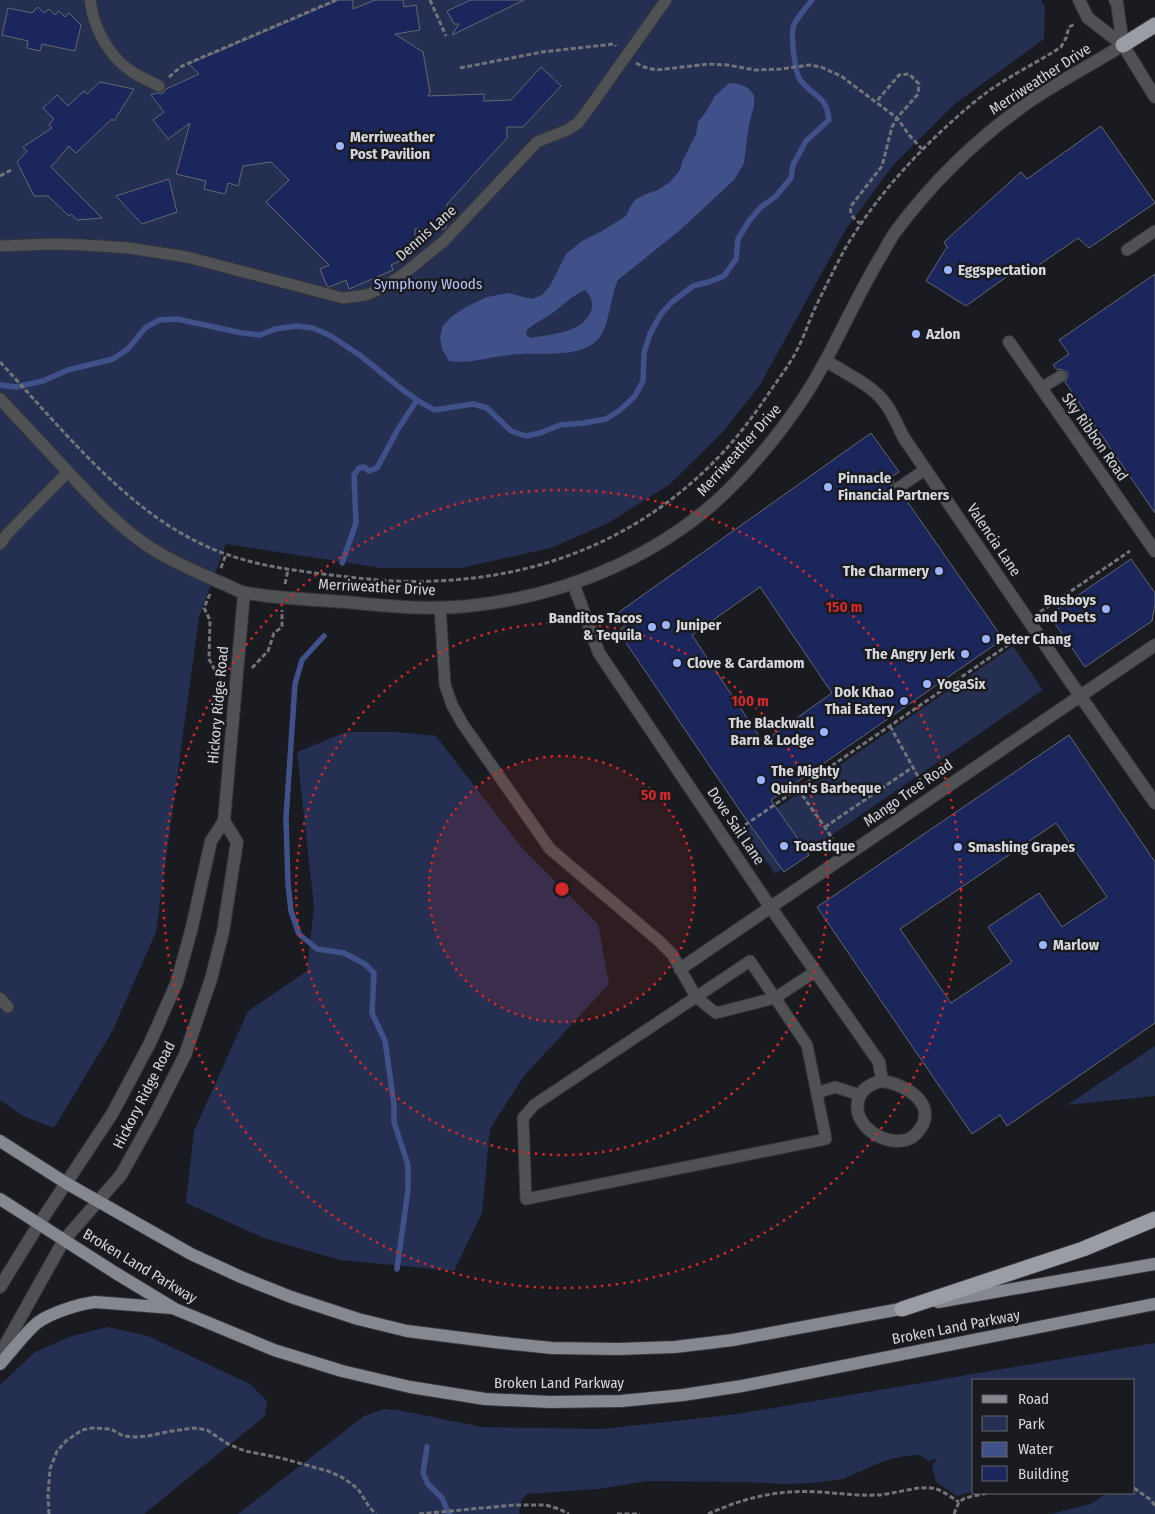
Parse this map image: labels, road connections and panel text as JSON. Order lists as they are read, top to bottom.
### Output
{
  "streets": {
    "main road": ["Broken Land Parkway"],
    "street": [
      "Merriweather Drive",
      "Sky Ribbon Road",
      "Valencia Lane",
      "Hickory Ridge Road",
      "Mango Tree Road",
      "Dove Sail Lane"
    ],
    "lane": ["Dennis Lane"]
  },
  "crossings": [
    ["Merriweather Drive", "Valencia Lane"],
    ["Merriweather Drive", "Hickory Ridge Road"],
    ["Merriweather Drive", "Dove Sail Lane"],
    ["Valencia Lane", "Mango Tree Road"],
    ["Hickory Ridge Road", "Broken Land Parkway"],
    ["Mango Tree Road", "Dove Sail Lane"]
  ],
  "parks": ["Symphony Woods"],
  "places": [
    "Merriweather Post Pavilion",
    "Eggspectation",
    "Azlon",
    "Pinnacle Financial Partners",
    "The Charmery",
    "Busboys and Poets",
    "Juniper",
    "Banditos Tacos & Tequila",
    "Peter Chang",
    "The Angry Jerk",
    "Clove & Cardamom",
    "YogaSix",
    "Dok Khao Thai Eatery",
    "The Blackwall Barn & Lodge",
    "The Mighty Quinn's Barbeque",
    "Toastique",
    "Smashing Grapes",
    "Marlow"
  ],
  "legend": [
    "Road",
    "Park",
    "Water",
    "Building"
  ],
  "rings": ["150 m", "100 m", "50 m"]
}
